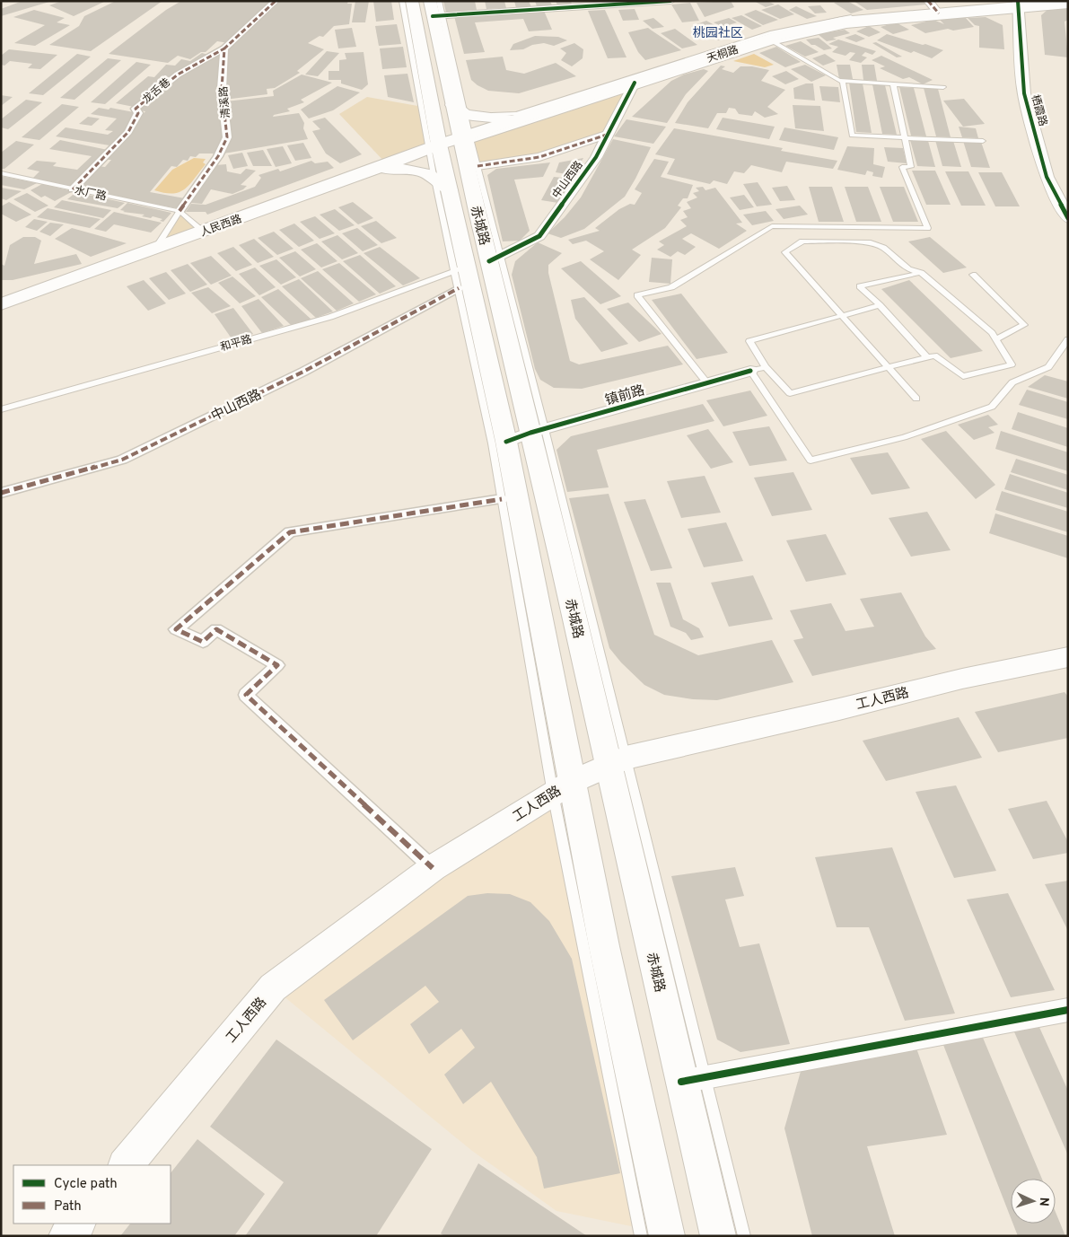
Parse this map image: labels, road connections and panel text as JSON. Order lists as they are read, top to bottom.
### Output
{
  "streets": {
    "main road": [
      "天桐路",
      "人民西路",
      "赤城路",
      "工人西路"
    ],
    "street": [
      "龙舌巷",
      "清溪路",
      "栖霞路",
      "中山西路",
      "镇前路"
    ],
    "lane": ["水厂路", "和平路"]
  },
  "crossings": [
    ["天桐路", "栖霞路"],
    ["天桐路", "中山西路"],
    ["天桐路", "人民西路"],
    ["天桐路", "赤城路"],
    ["龙舌巷", "清溪路"],
    ["龙舌巷", "水厂路"],
    ["清溪路", "水厂路"],
    ["中山西路", "赤城路"],
    ["中山西路", "和平路"],
    ["水厂路", "人民西路"],
    ["人民西路", "赤城路"],
    ["赤城路", "和平路"],
    ["赤城路", "镇前路"],
    ["赤城路", "工人西路"]
  ],
  "districts": ["桃园社区"],
  "legend": ["Cycle path", "Path"],
  "north": "right"
}
